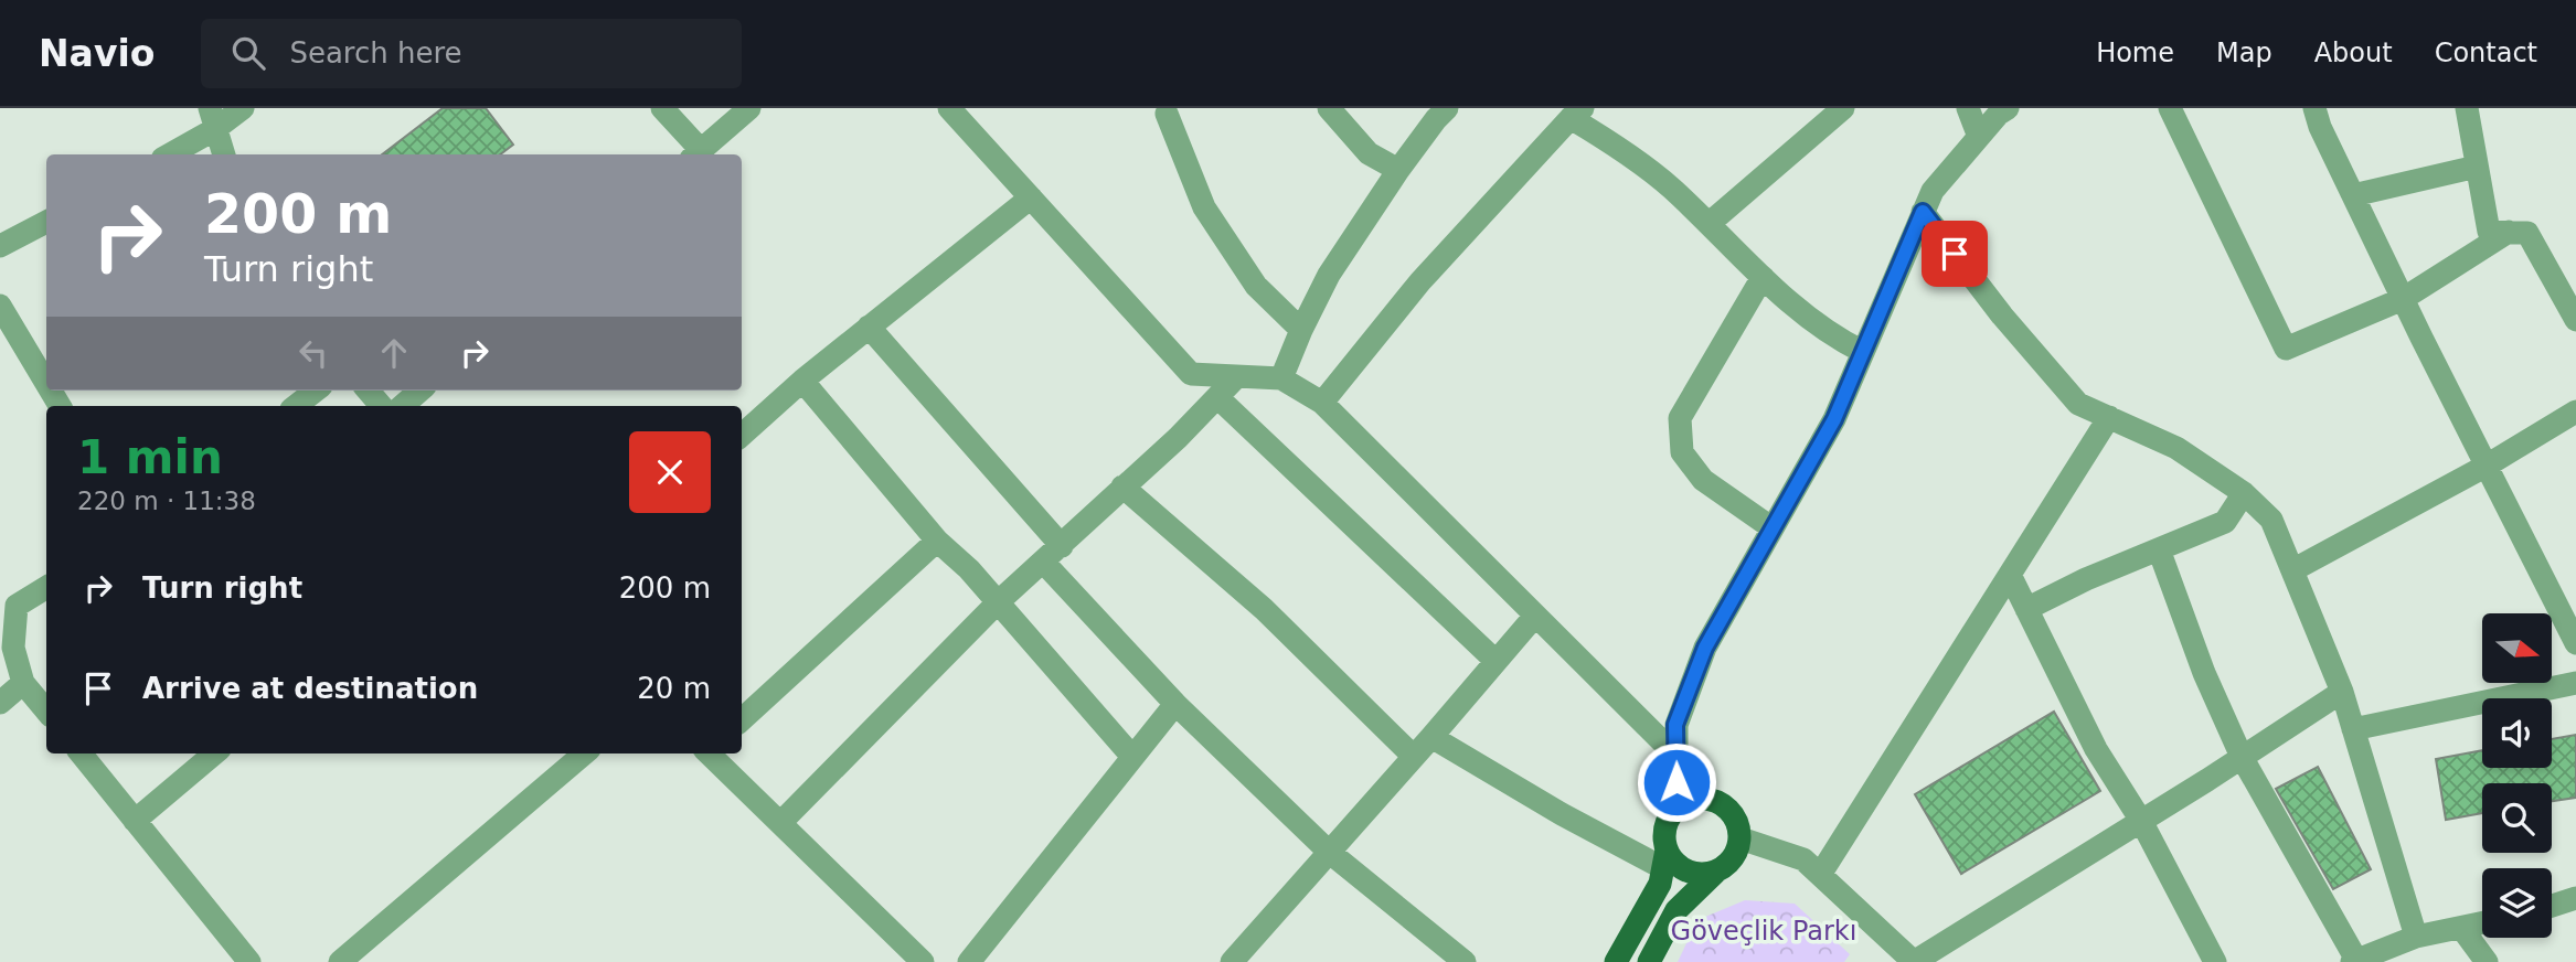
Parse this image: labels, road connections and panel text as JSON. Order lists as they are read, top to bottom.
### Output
{
  "parks": ["Göveçlik Parkı"],
  "north": "right",
  "page": {
    "header": "Navio",
    "search": "Search here",
    "nav": [
      "Home",
      "Map",
      "About",
      "Contact"
    ],
    "turn": ["200 m", "Turn right"],
    "heading": ["1 min", "220 m · 11:38"],
    "list": [
      {
        "name": "Turn right",
        "value": "200 m"
      },
      {
        "name": "Arrive at destination",
        "value": "20 m"
      }
    ]
  }
}
